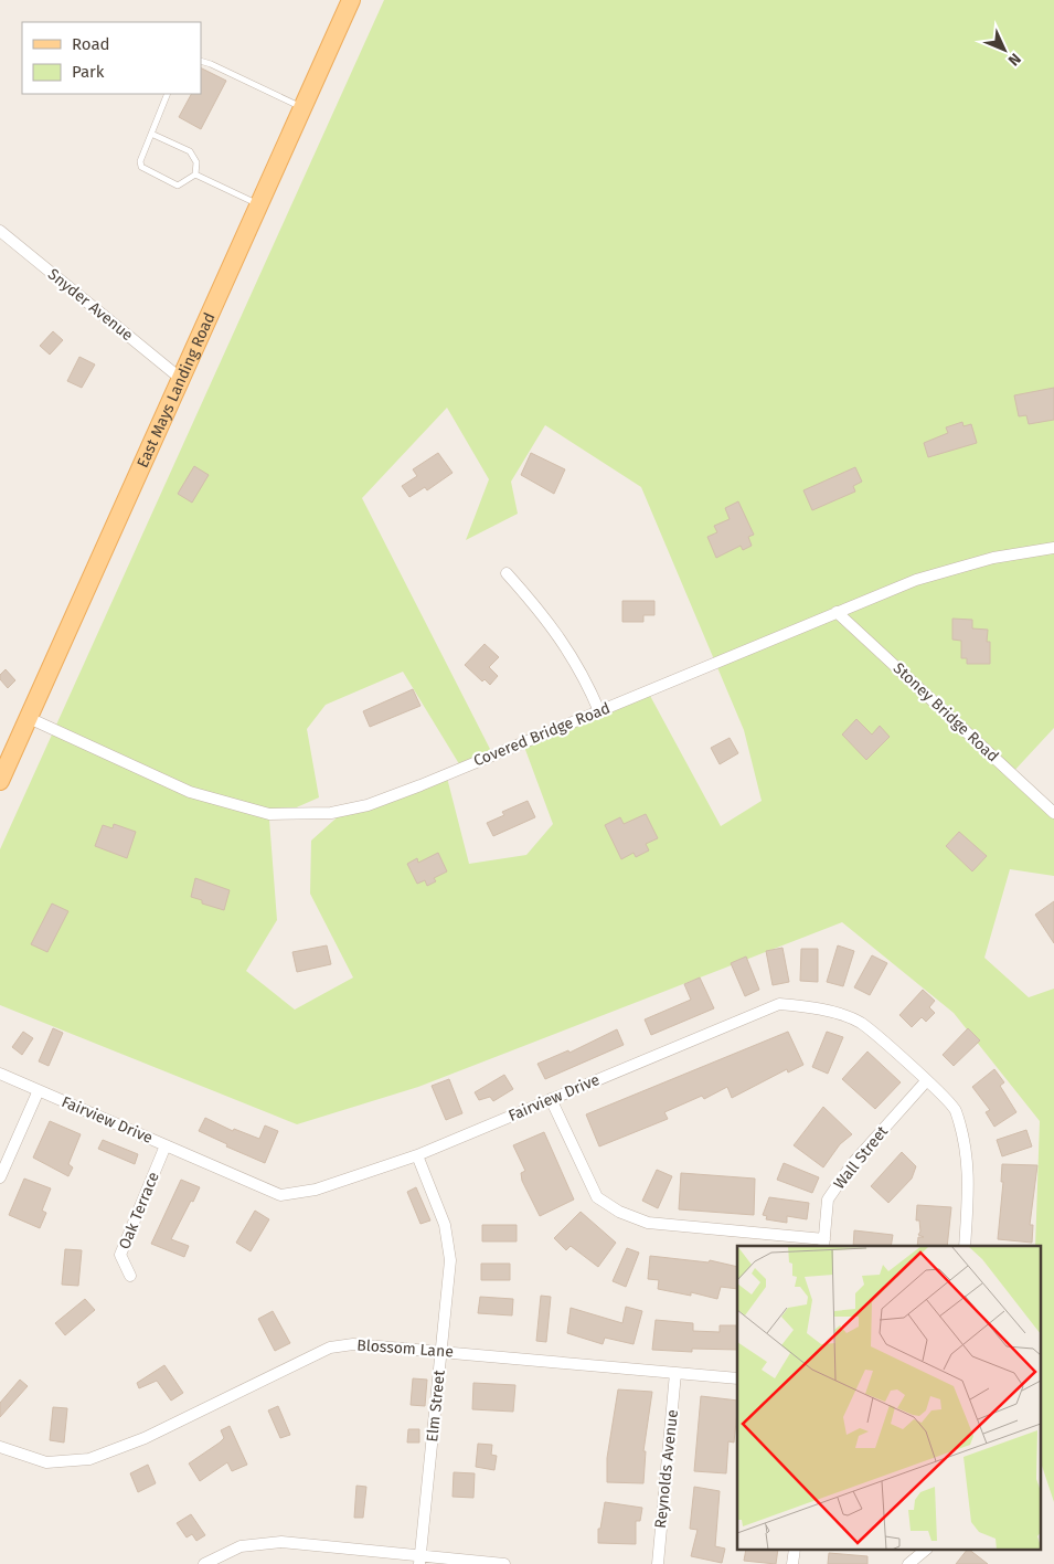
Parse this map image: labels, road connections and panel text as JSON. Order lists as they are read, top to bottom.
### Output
{
  "streets": {
    "main road": ["East Mays Landing Road"],
    "street": [
      "Snyder Avenue",
      "Stoney Bridge Road",
      "Covered Bridge Road",
      "Fairview Drive",
      "Wall Street",
      "Oak Terrace",
      "Blossom Lane",
      "Elm Street",
      "Reynolds Avenue"
    ]
  },
  "crossings": [
    ["Snyder Avenue", "East Mays Landing Road"],
    ["East Mays Landing Road", "Covered Bridge Road"],
    ["Stoney Bridge Road", "Covered Bridge Road"],
    ["Fairview Drive", "Wall Street"],
    ["Fairview Drive", "Oak Terrace"],
    ["Fairview Drive", "Elm Street"],
    ["Blossom Lane", "Elm Street"],
    ["Blossom Lane", "Reynolds Avenue"]
  ],
  "legend": ["Road", "Park"],
  "north": "bottom right"
}
